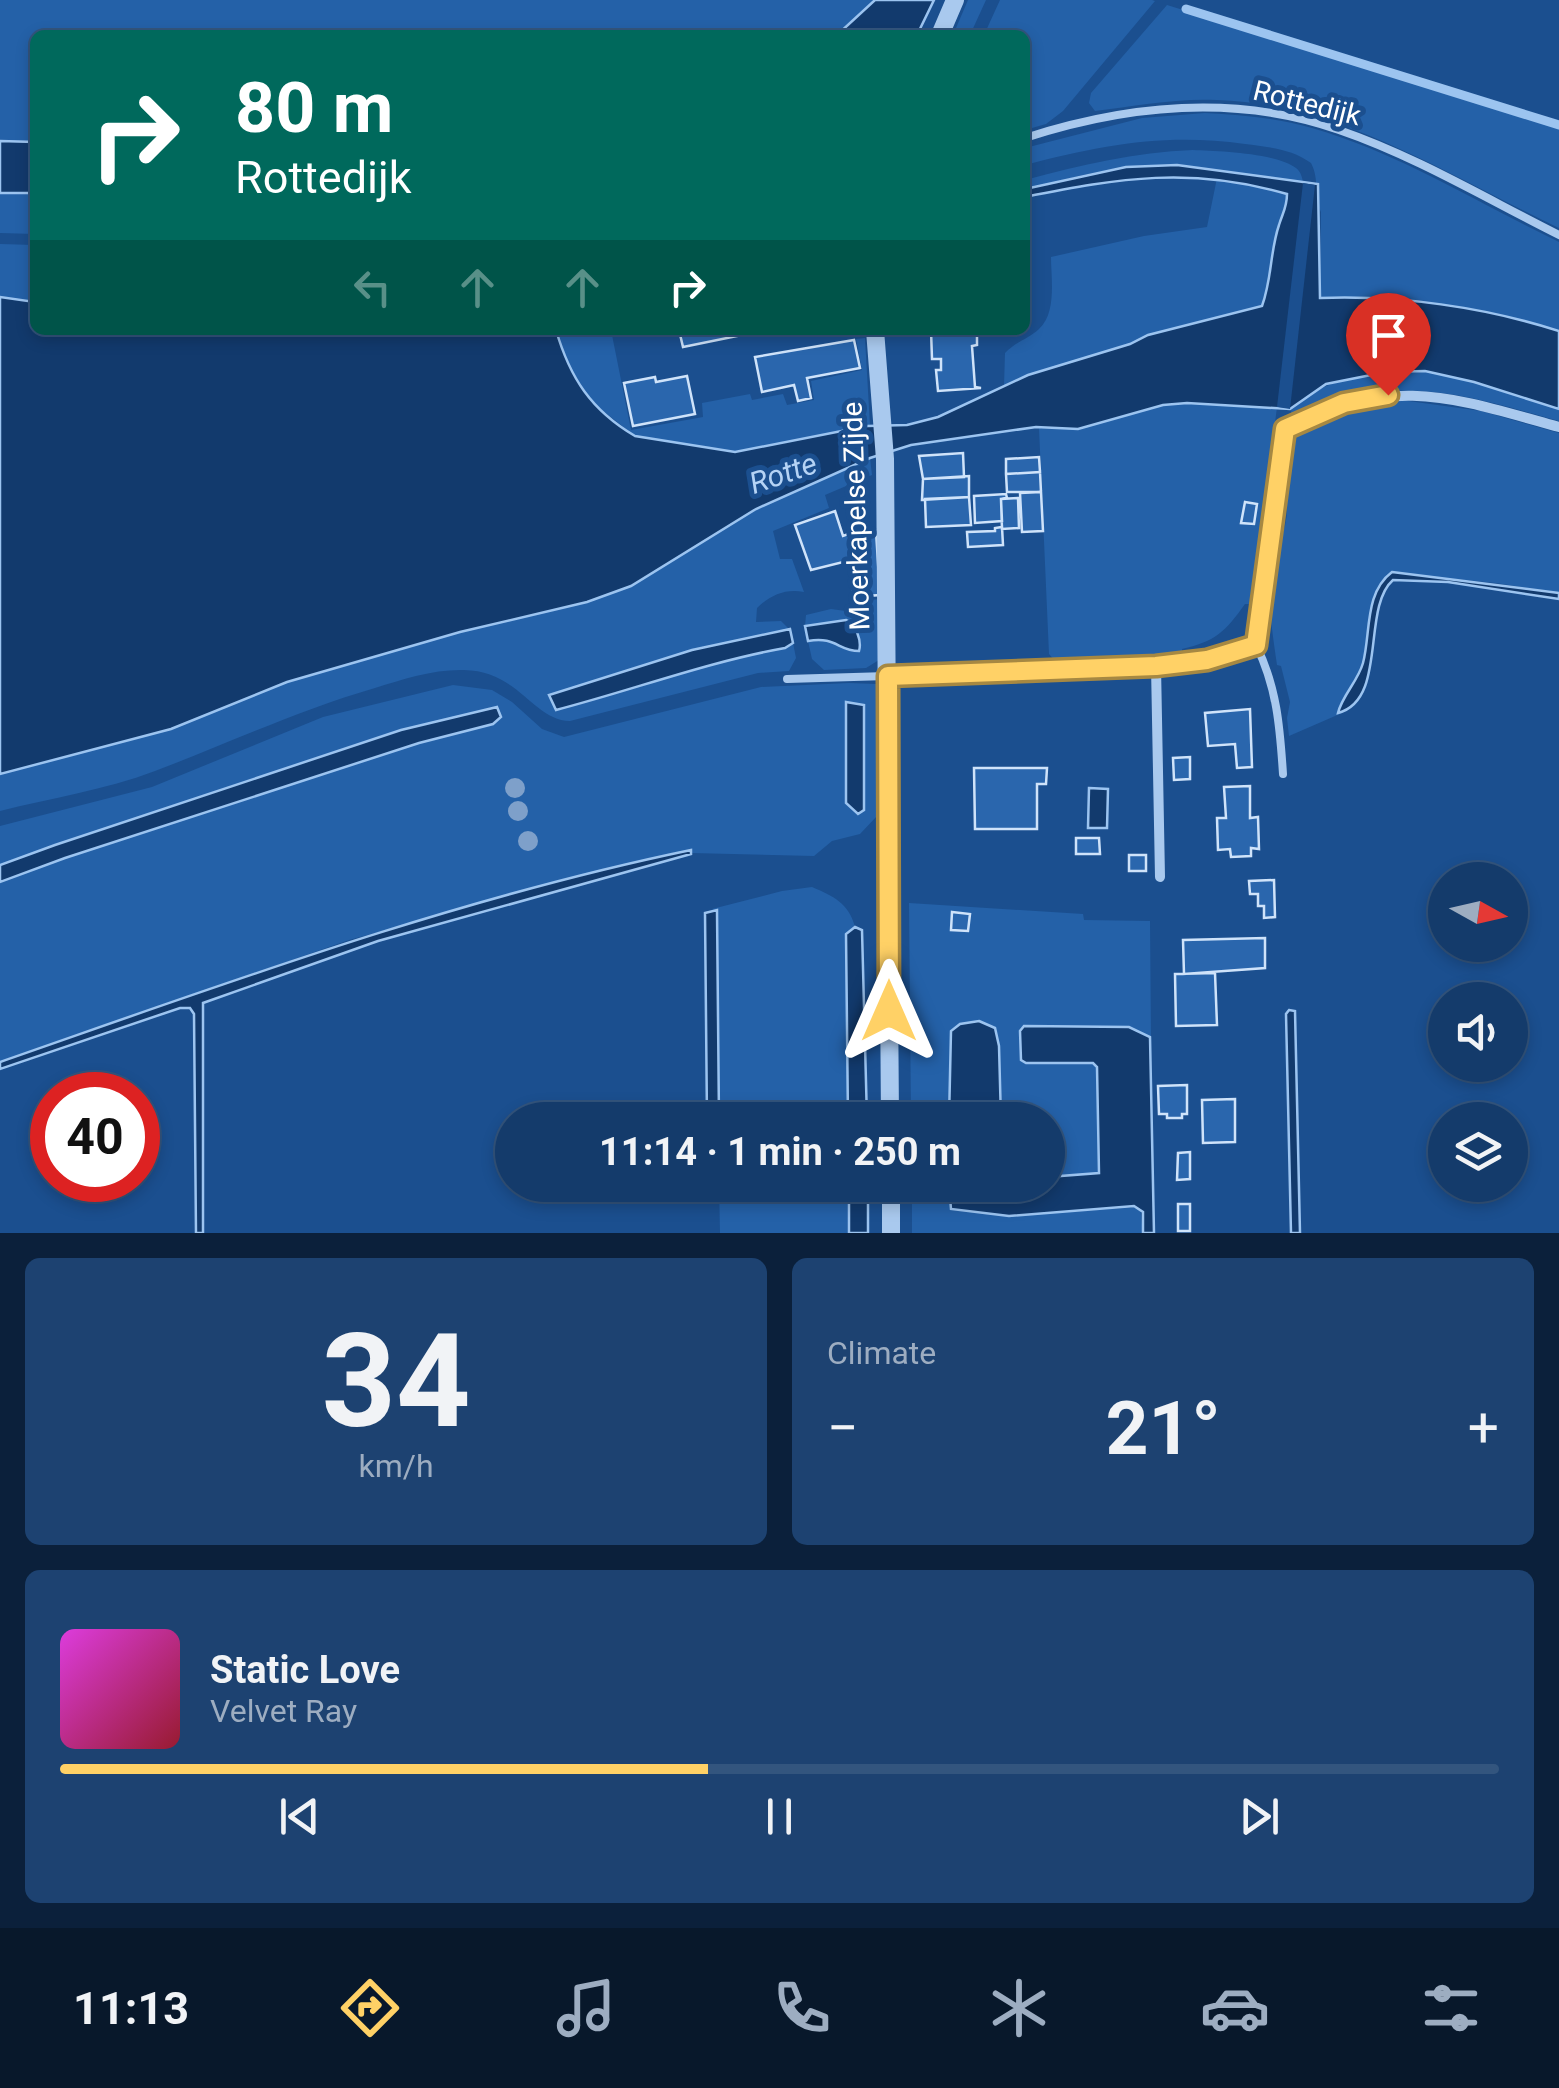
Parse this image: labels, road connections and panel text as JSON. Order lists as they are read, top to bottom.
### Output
{
  "streets": {
    "street": ["Moerkapelse Zijde"],
    "lane": ["Rottedijk"]
  },
  "water": ["Rotte"],
  "north": "right",
  "page": {
    "turn": ["80 m", "Rottedijk"],
    "limit": "40",
    "trip": "11:14 · 1 min · 250 m",
    "tile": [
      ["34", "km/h"],
      "Climate"
    ],
    "heat": ["−", "21°", "+"],
    "song": ["Static Love", "Velvet Ray"],
    "tabs": "11:13"
  }
}
